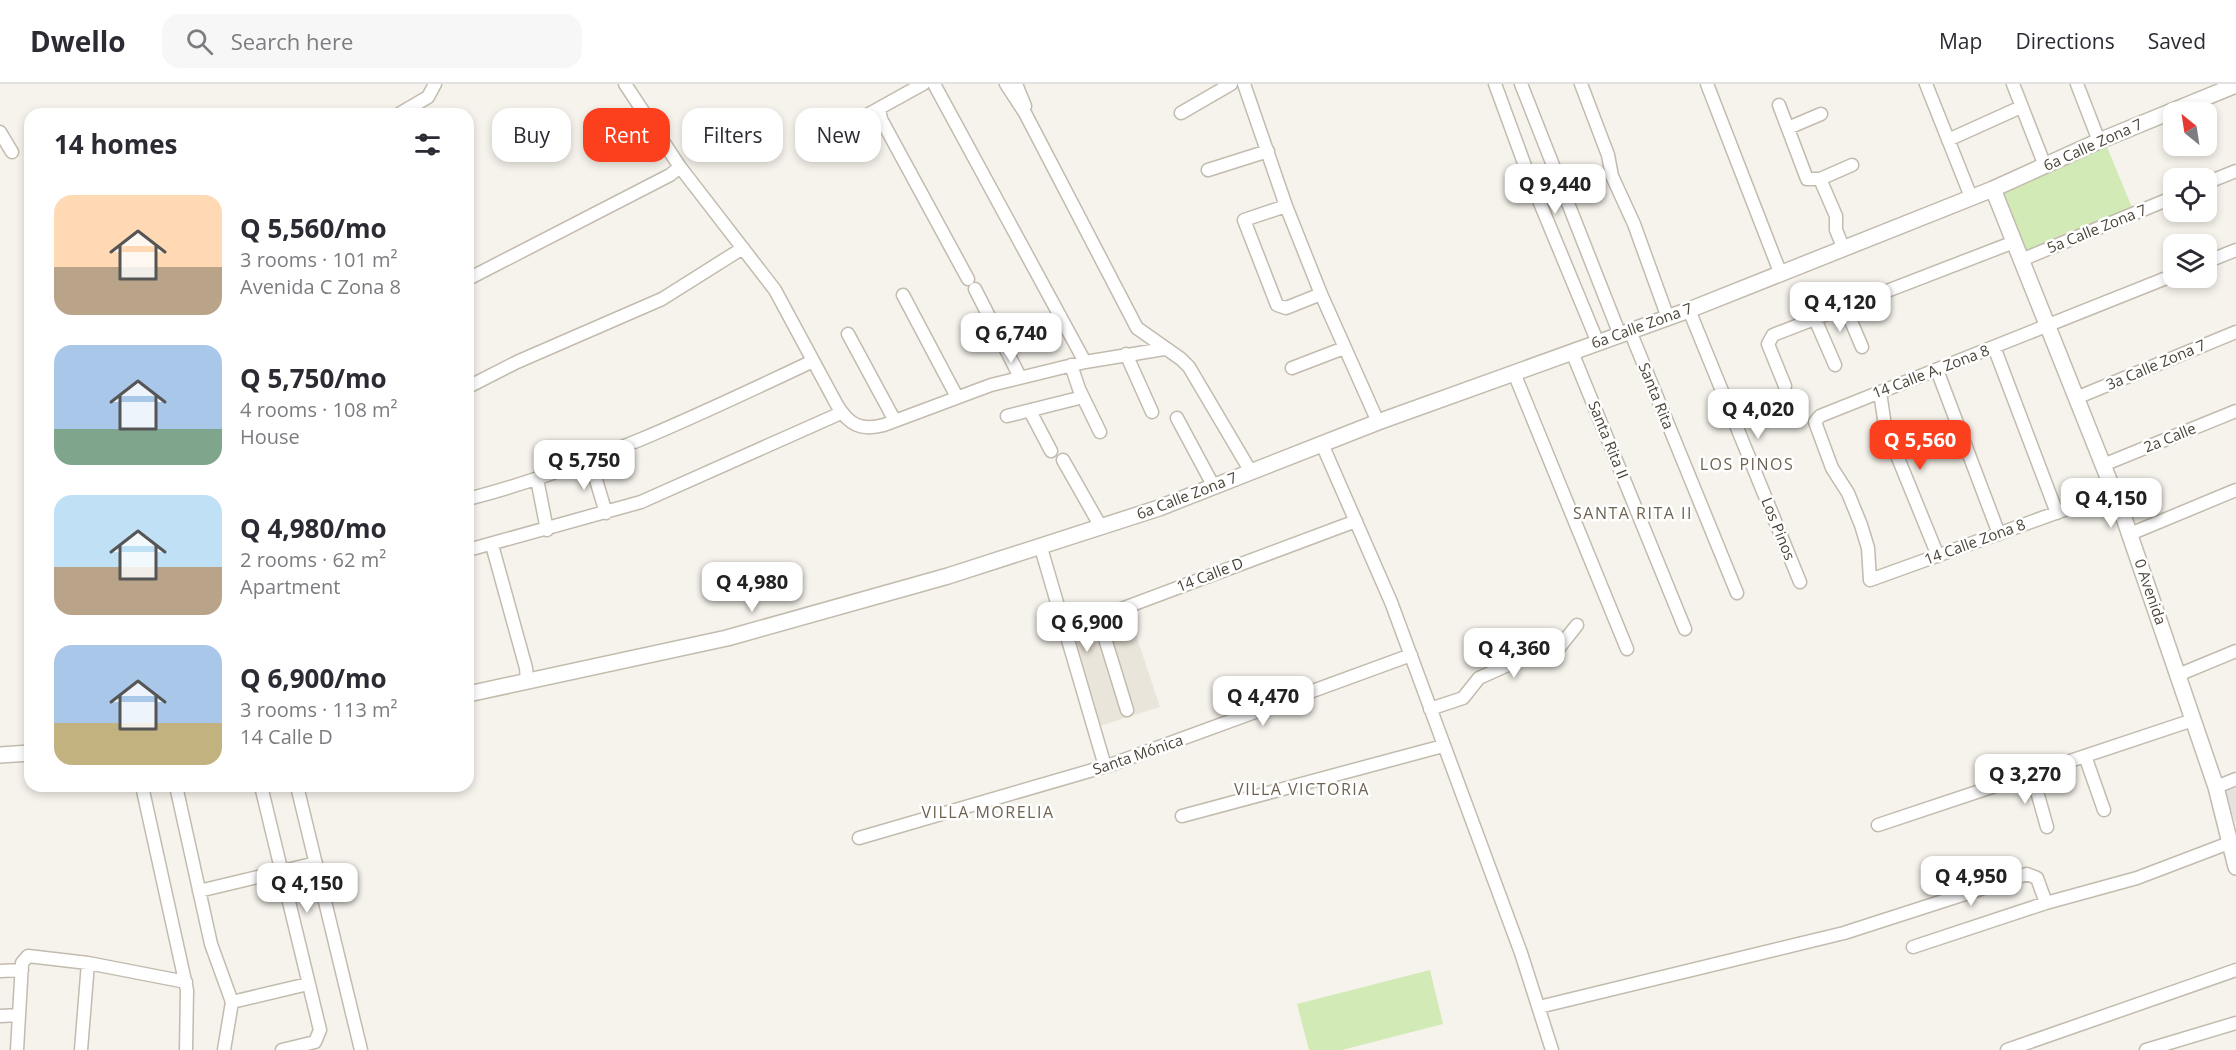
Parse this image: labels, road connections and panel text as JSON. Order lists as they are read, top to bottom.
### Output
{
  "streets": {
    "street": [
      "6a Calle Zona 7",
      "5a Calle Zona 7",
      "3a Calle Zona 7",
      "14 Calle A, Zona 8",
      "Santa Rita",
      "2a Calle",
      "Santa Rita II",
      "Los Pinos",
      "14 Calle Zona 8",
      "14 Calle D",
      "0 Avenida",
      "Santa Mónica"
    ]
  },
  "crossings": [
    ["6a Calle Zona 7", "Santa Rita"],
    ["6a Calle Zona 7", "Santa Rita II"],
    ["6a Calle Zona 7", "Los Pinos"],
    ["6a Calle Zona 7", "0 Avenida"],
    ["5a Calle Zona 7", "0 Avenida"],
    ["3a Calle Zona 7", "0 Avenida"],
    ["14 Calle A, Zona 8", "14 Calle Zona 8"],
    ["14 Calle A, Zona 8", "0 Avenida"],
    ["2a Calle", "0 Avenida"],
    ["14 Calle Zona 8", "0 Avenida"]
  ],
  "districts": [
    "LOS PINOS",
    "SANTA RITA II",
    "VILLA VICTORIA",
    "VILLA MORELIA"
  ],
  "north": "top left",
  "page": {
    "header": "Dwello",
    "search": "Search here",
    "nav": ["Map", "Directions", "Saved"],
    "chip": [
      "Buy",
      "Rent",
      "Filters",
      "New"
    ],
    "heading": "14 homes",
    "price": [
      "Q 9,440",
      "Q 4,120",
      "Q 6,740",
      "Q 4,020",
      "Q 5,560",
      "Q 5,750",
      "Q 4,150",
      "Q 4,980",
      "Q 6,900",
      "Q 4,360",
      "Q 4,470",
      "Q 3,270",
      "Q 4,950",
      "Q 4,150"
    ],
    "list": [
      {
        "name": "Q 5,560/mo",
        "note": "3 rooms · 101 m² · Avenida C Zona 8"
      },
      {
        "name": "Q 5,750/mo",
        "note": "4 rooms · 108 m² · House"
      },
      {
        "name": "Q 4,980/mo",
        "note": "2 rooms · 62 m² · Apartment"
      },
      {
        "name": "Q 6,900/mo",
        "note": "3 rooms · 113 m² · 14 Calle D"
      }
    ]
  }
}
